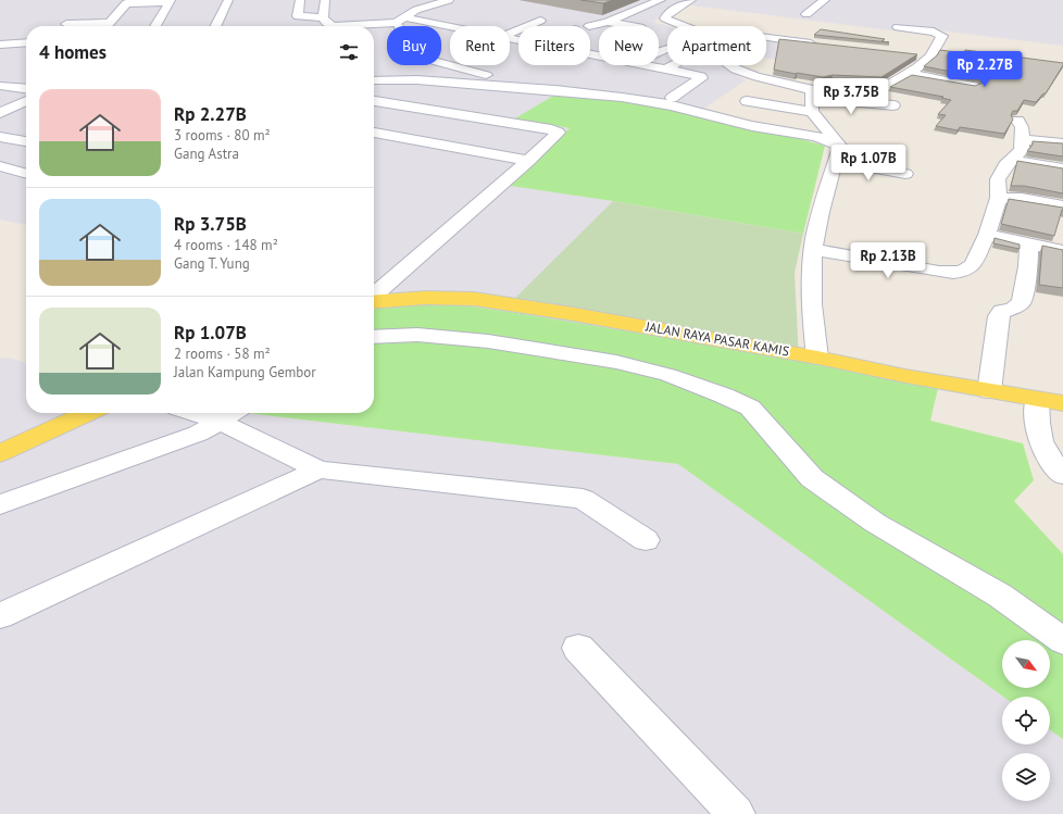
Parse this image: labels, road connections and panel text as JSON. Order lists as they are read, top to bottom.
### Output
{
  "streets": {
    "main road": ["JALAN RAYA PASAR KAMIS"]
  },
  "north": "bottom right",
  "page": {
    "chip": [
      "Buy",
      "Rent",
      "Filters",
      "New",
      "Apartment"
    ],
    "heading": "4 homes",
    "price": [
      "Rp 2.27B",
      "Rp 3.75B",
      "Rp 1.07B",
      "Rp 2.13B"
    ],
    "list": [
      {
        "name": "Rp 2.27B",
        "note": "3 rooms · 80 m² · Gang Astra"
      },
      {
        "name": "Rp 3.75B",
        "note": "4 rooms · 148 m² · Gang T. Yung"
      },
      {
        "name": "Rp 1.07B",
        "note": "2 rooms · 58 m² · Jalan Kampung Gembor"
      }
    ]
  }
}
